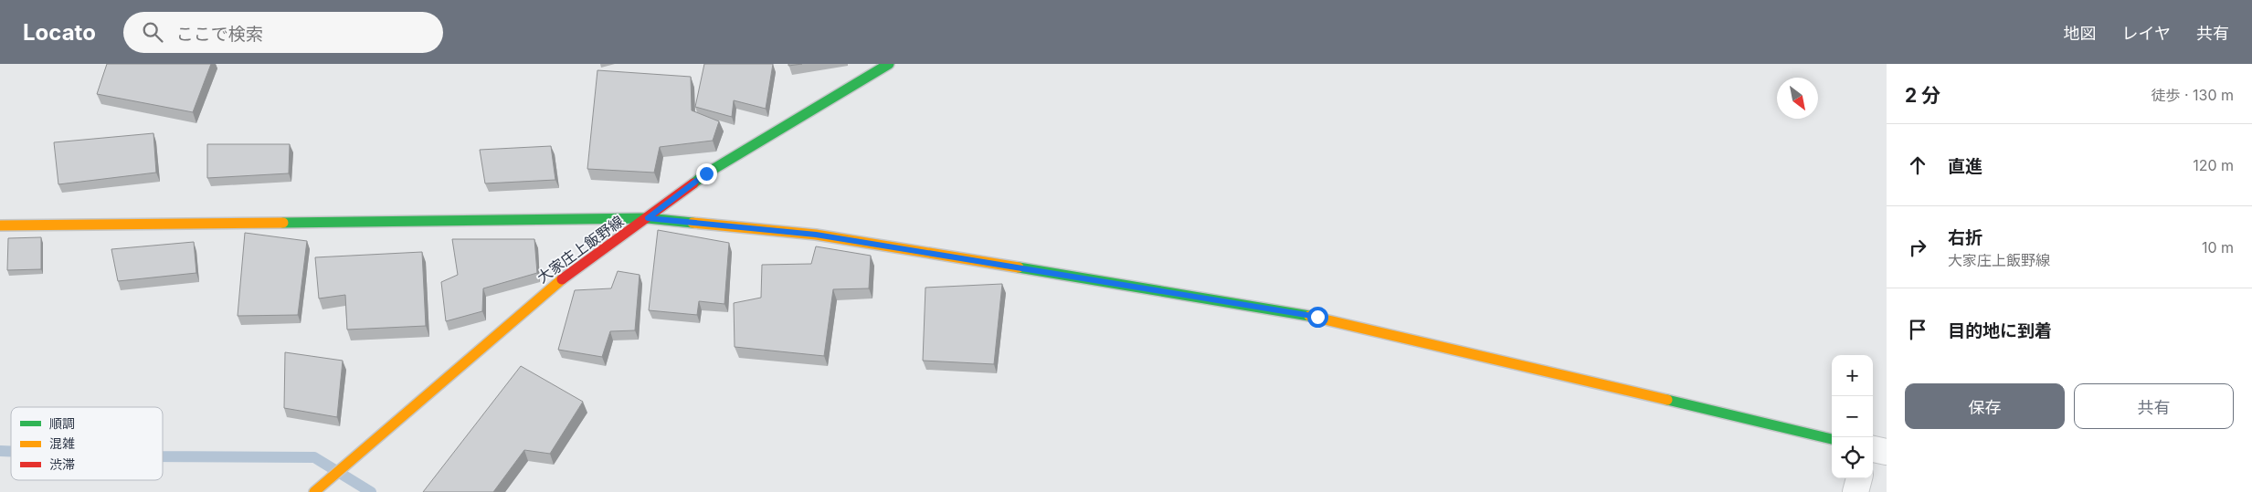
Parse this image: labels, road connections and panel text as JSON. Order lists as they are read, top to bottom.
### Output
{
  "streets": {
    "street": ["大家庄上飯野線"]
  },
  "legend": ["順調", "混雑", "渋滞"],
  "north": "bottom right",
  "page": {
    "header": "Locato",
    "search": "ここで検索",
    "nav": ["地図", "レイヤ", "共有"],
    "heading": ["2 分", "徒歩 · 130 m"],
    "list": [
      ["直進", "120 m"],
      ["右折", "大家庄上飯野線", "10 m"],
      "目的地に到着"
    ],
    "map_buttons": ["+", "−"],
    "buttons": ["保存", "共有"]
  }
}
